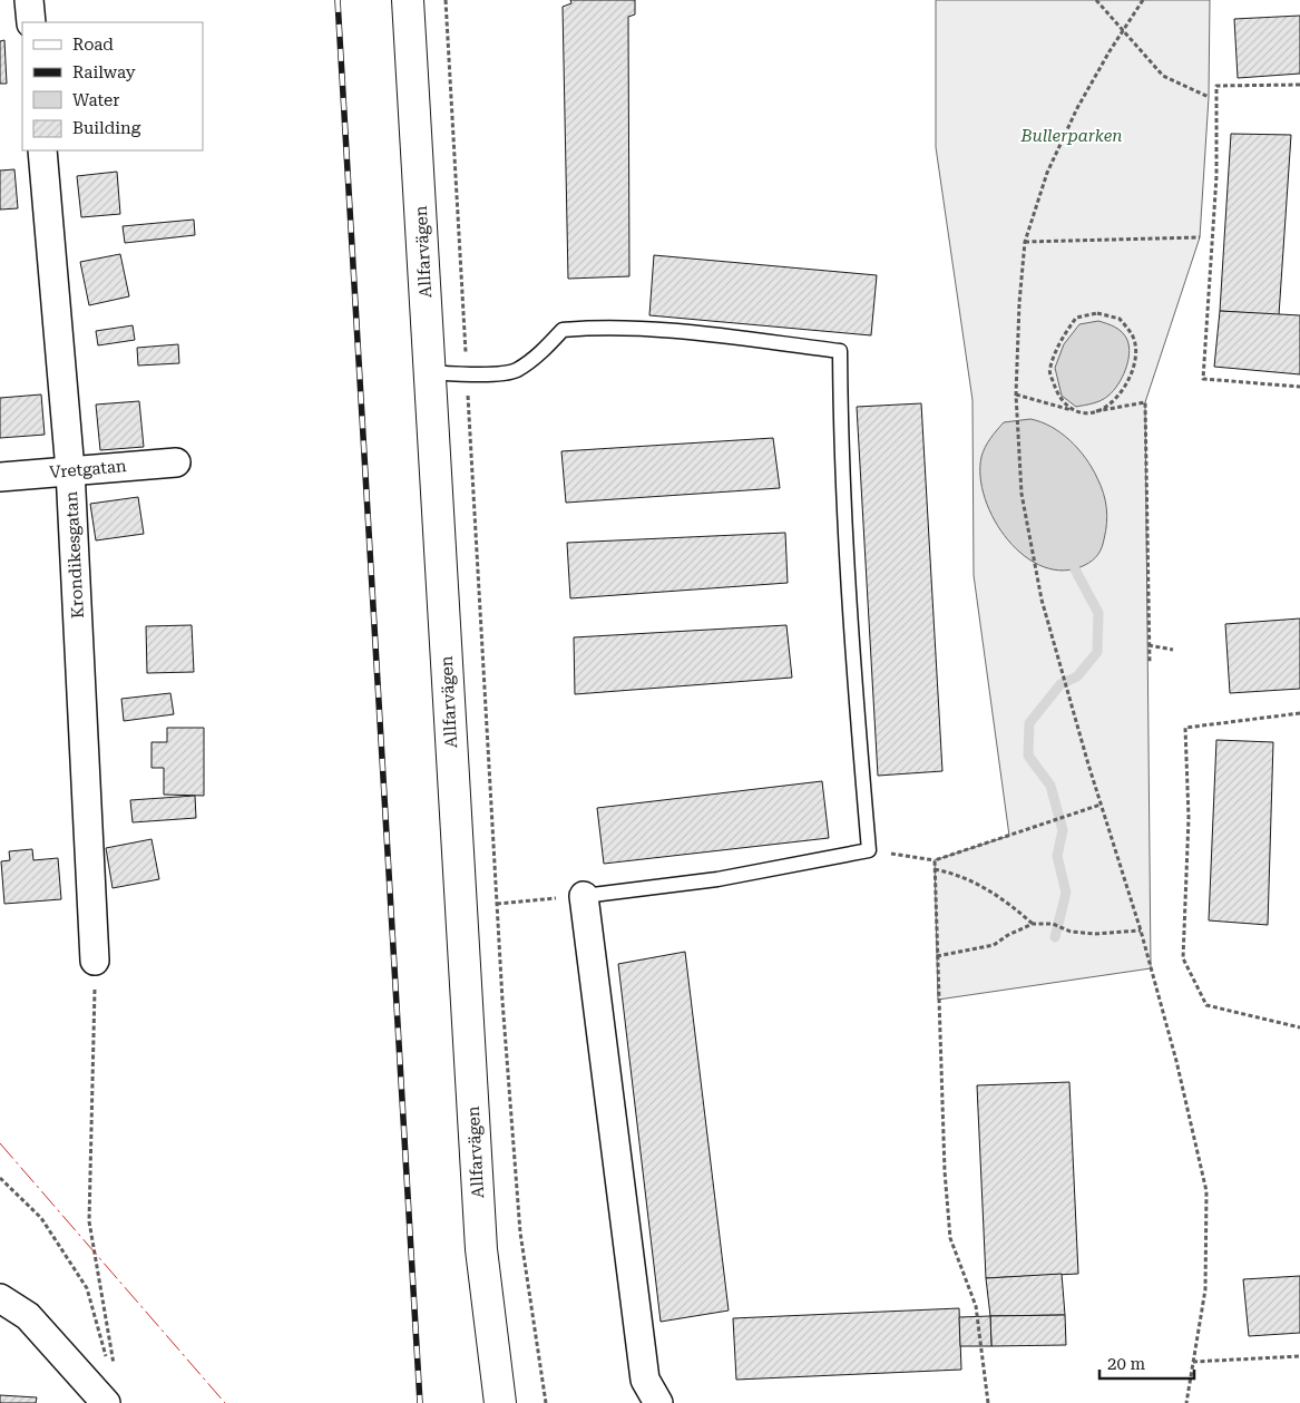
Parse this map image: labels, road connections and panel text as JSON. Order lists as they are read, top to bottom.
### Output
{
  "streets": {
    "street": ["Allfarvägen", "Vretgatan", "Krondikesgatan"]
  },
  "crossings": [
    ["Vretgatan", "Krondikesgatan"]
  ],
  "parks": ["Bullerparken"],
  "legend": [
    "Road",
    "Railway",
    "Water",
    "Building"
  ],
  "scale_bar": "20 m"
}
